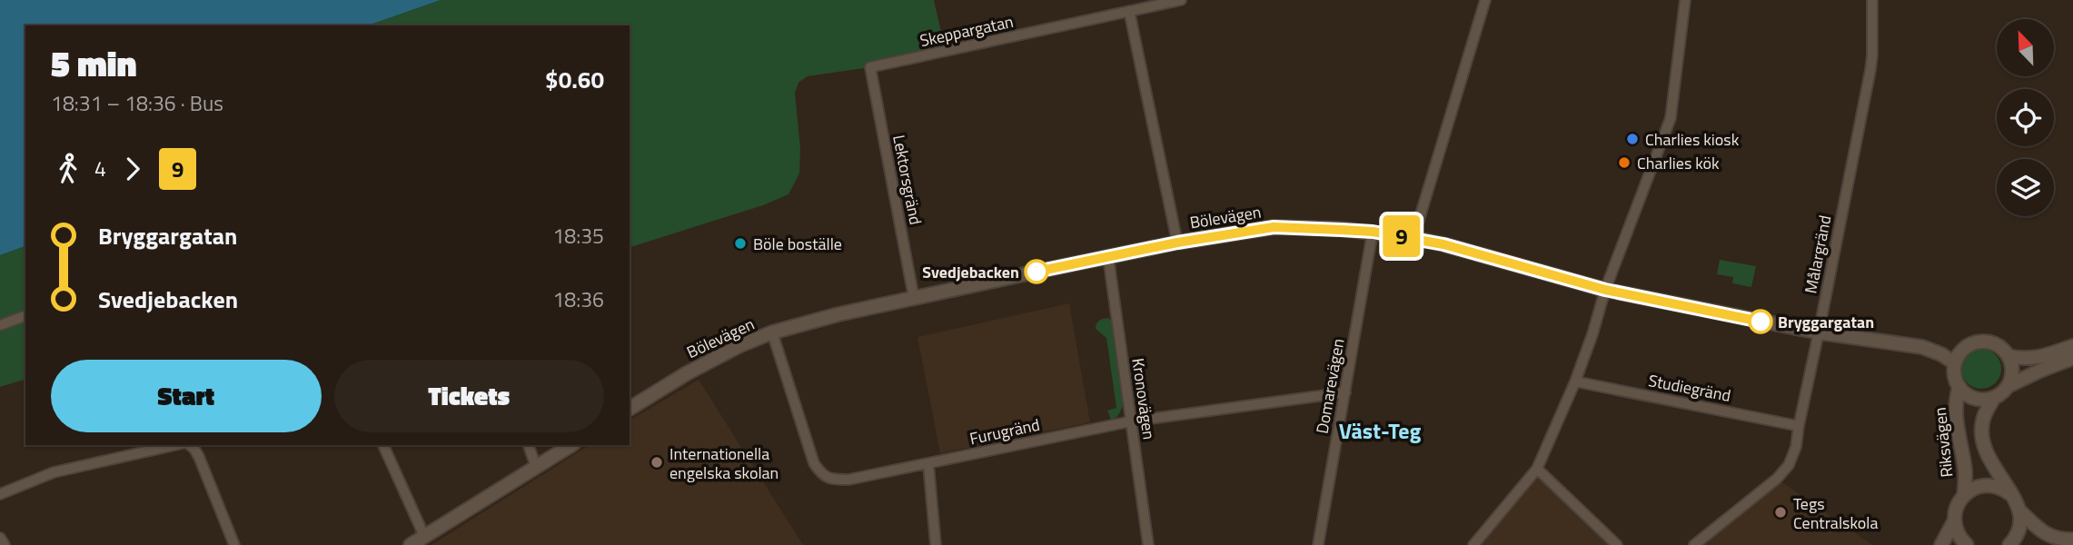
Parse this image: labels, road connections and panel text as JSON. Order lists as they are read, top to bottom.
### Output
{
  "streets": {
    "street": [
      "Skeppargatan",
      "Lektorsgränd",
      "Bölevägen",
      "Målargränd",
      "Domarevägen",
      "Studiegränd",
      "Kronovägen",
      "Furugränd",
      "Riksvägen"
    ]
  },
  "crossings": [
    ["Skeppargatan", "Lektorsgränd"],
    ["Lektorsgränd", "Bölevägen"],
    ["Bölevägen", "Målargränd"],
    ["Bölevägen", "Domarevägen"],
    ["Bölevägen", "Kronovägen"],
    ["Bölevägen", "Furugränd"],
    ["Bölevägen", "Riksvägen"],
    ["Målargränd", "Studiegränd"],
    ["Domarevägen", "Furugränd"],
    ["Kronovägen", "Furugränd"]
  ],
  "districts": ["Väst-Teg"],
  "places": [
    "Charlies kiosk",
    "Charlies kök",
    "Böle boställe",
    "Svedjebacken",
    "Bryggargatan",
    "Internationella engelska skolan",
    "Tegs Centralskola"
  ],
  "lines": ["bus line 9"],
  "north": "top left",
  "page": {
    "on_map": "9",
    "heading": ["5 min", "18:31 – 18:36 · Bus", "$0.60"],
    "legs": ["4", "9"],
    "list": [
      {
        "name": "Bryggargatan",
        "value": "18:35"
      },
      {
        "name": "Svedjebacken",
        "value": "18:36"
      }
    ],
    "buttons": ["Start", "Tickets"]
  }
}
